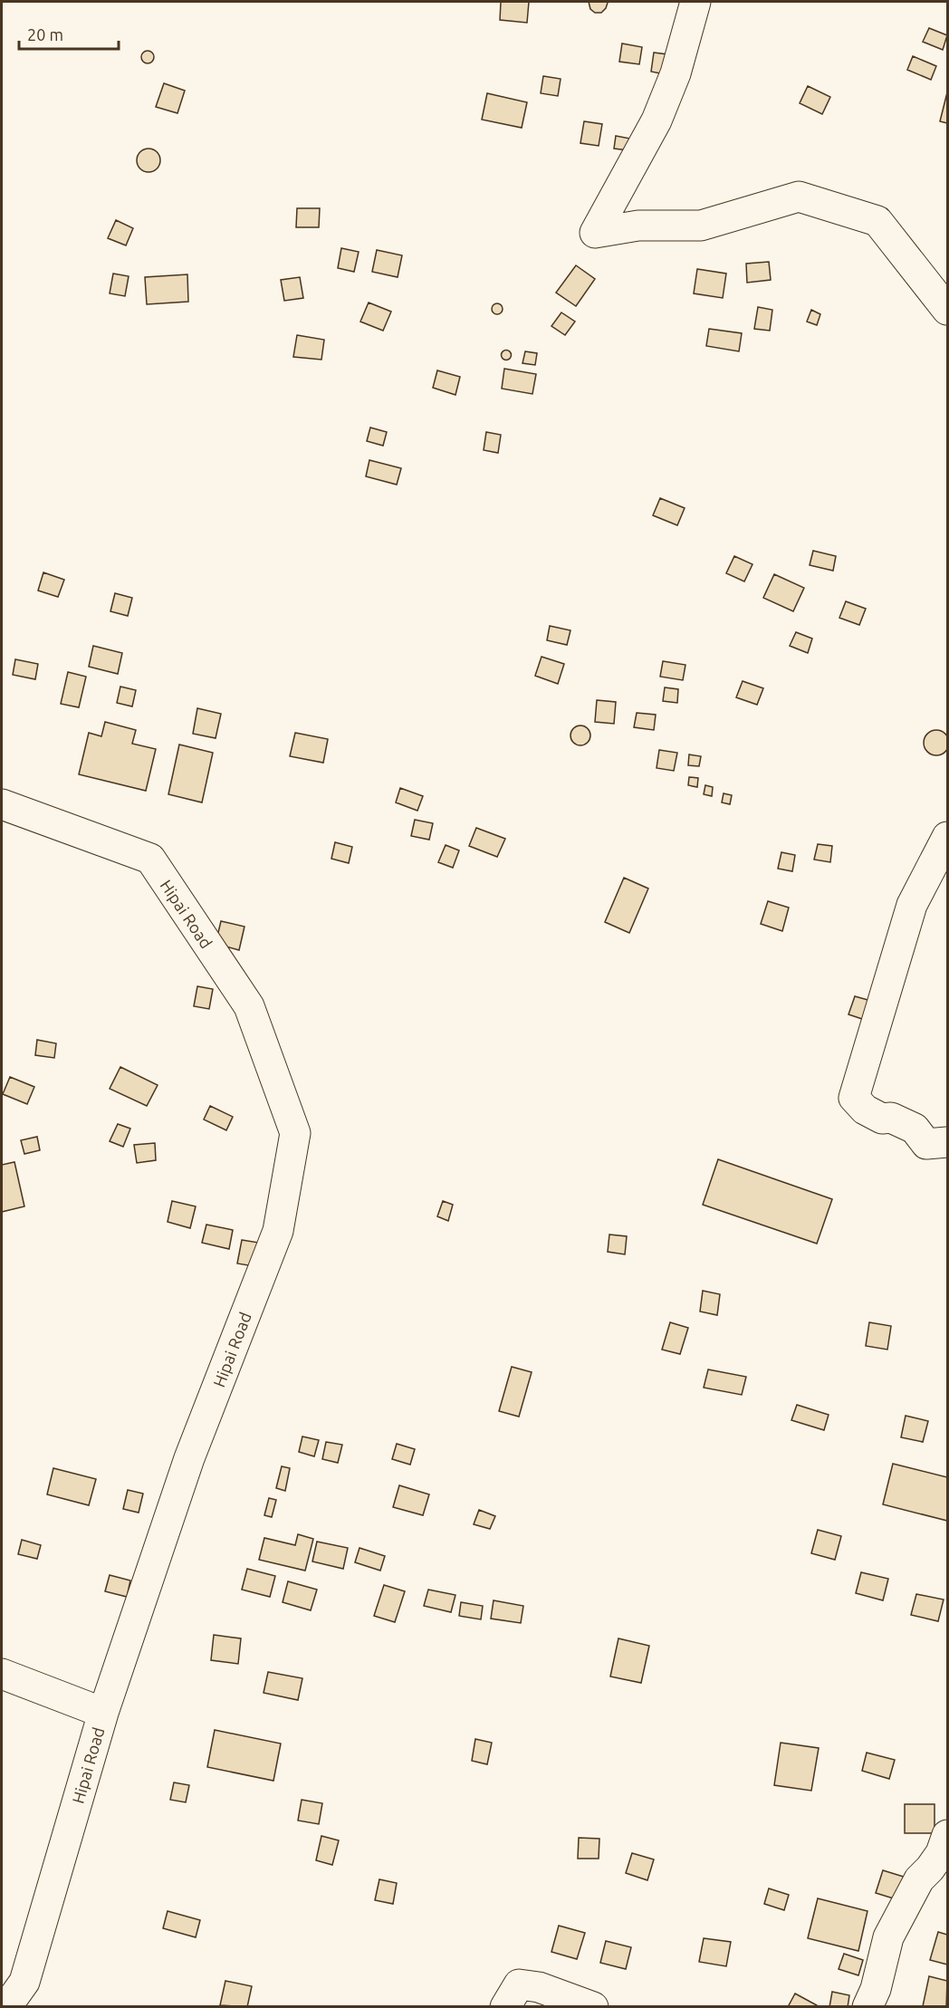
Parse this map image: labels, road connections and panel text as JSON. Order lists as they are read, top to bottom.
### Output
{
  "streets": {
    "street": ["Hipai Road"]
  },
  "scale_bar": "20 m"
}
